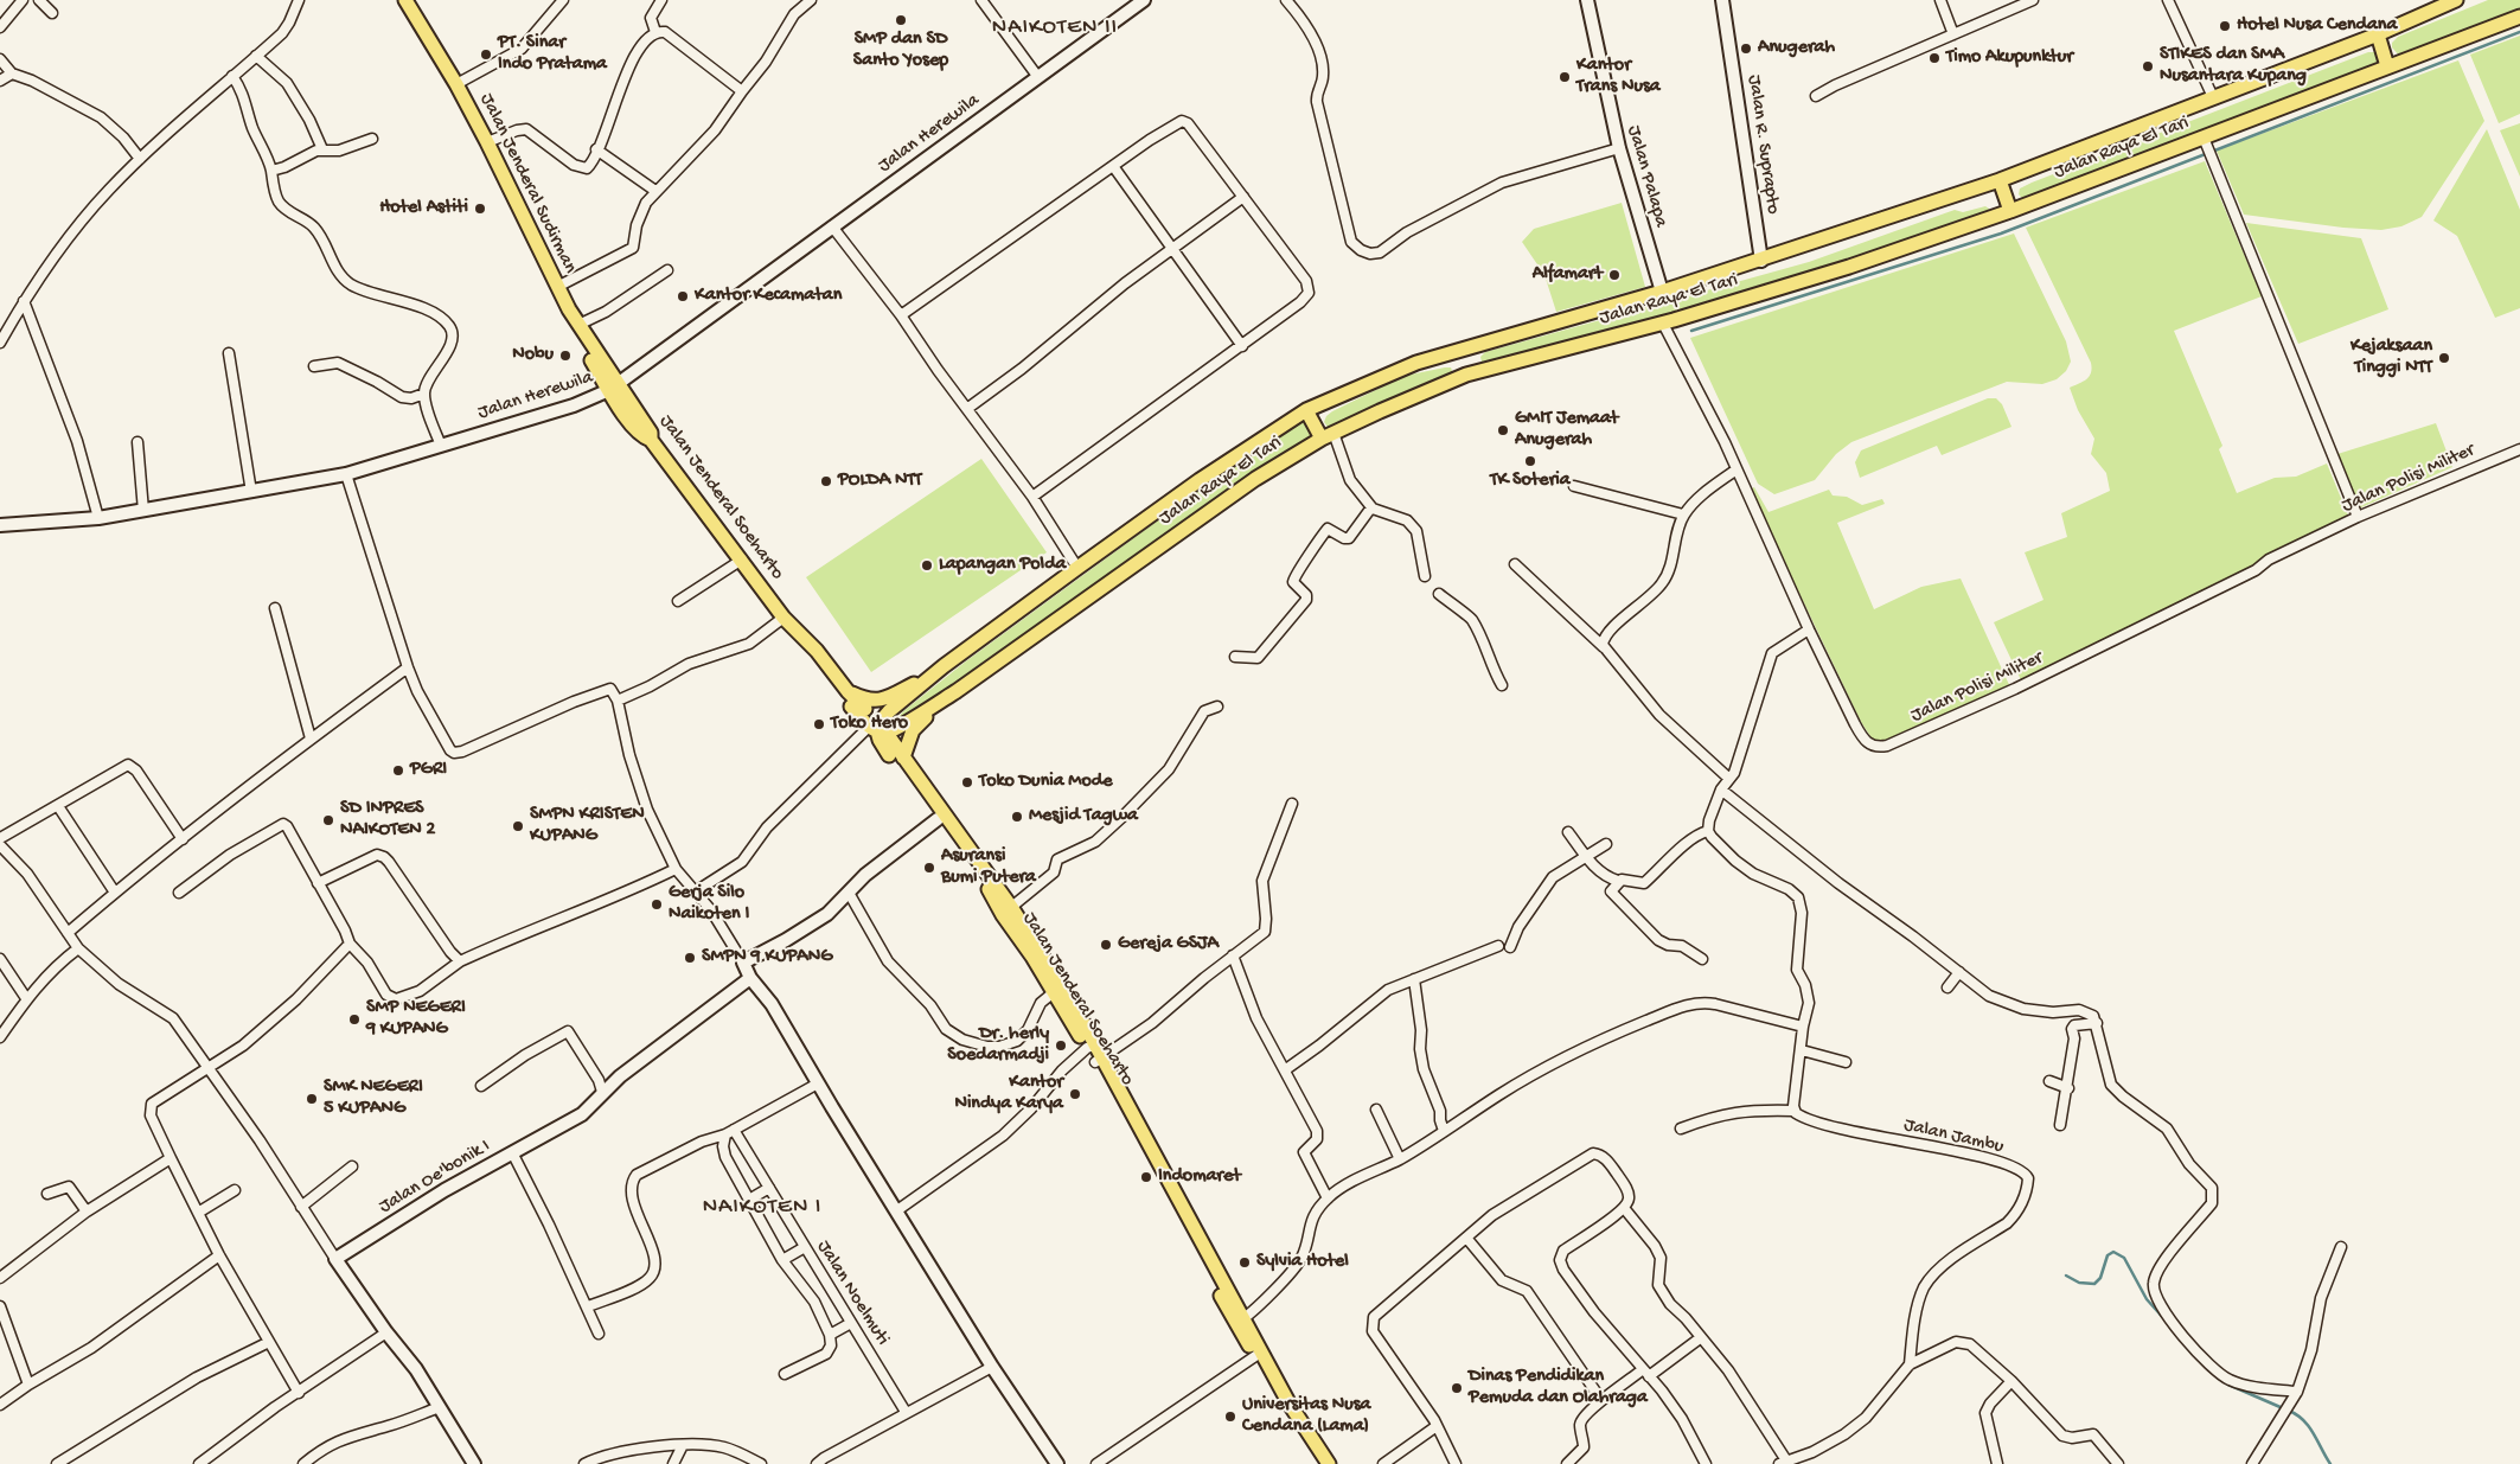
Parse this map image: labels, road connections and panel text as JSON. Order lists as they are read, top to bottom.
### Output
{
  "streets": {
    "main road": ["Jalan Raya El Tari", "Jalan Jenderal Sudirman", "Jalan Jenderal Soeharto"],
    "street": [
      "Jalan Herewila",
      "Jalan R. Suprapto",
      "Jalan Palapa",
      "Jalan Polisi Militer",
      "Jalan Jambu",
      "Jalan Oe'bonik I",
      "Jalan Noelmuti"
    ]
  },
  "crossings": [
    ["Jalan Herewila", "Jalan Jenderal Sudirman"],
    ["Jalan Herewila", "Jalan Jenderal Soeharto"],
    ["Jalan R. Suprapto", "Jalan Raya El Tari"],
    ["Jalan Raya El Tari", "Jalan Palapa"],
    ["Jalan Raya El Tari", "Jalan Polisi Militer"],
    ["Jalan Raya El Tari", "Jalan Jenderal Soeharto"],
    ["Jalan Jenderal Sudirman", "Jalan Jenderal Soeharto"]
  ],
  "districts": ["NAIKOTEN II", "NAIKOTEN I"],
  "places": [
    "SMP dan SD Santo Yosep",
    "Hotel Nusa Cendana",
    "Anugerah",
    "PT. Sinar Indo Pratama",
    "Timo Akupunktur",
    "STIKES dan SMA Nusantara Kupang",
    "Kantor Trans Nusa",
    "Hotel Astiti",
    "Alfamart",
    "Kantor Kecamatan",
    "Nobu",
    "Kejaksaan Tinggi NTT",
    "GMIT Jemaat Anugerah",
    "TK Soteria",
    "POLDA NTT",
    "Lapangan Polda",
    "Toko Hero",
    "PGRI",
    "Toko Dunia Mode",
    "Mesjid Tagwa",
    "SD INPRES NAIKOTEN 2",
    "SMPN KRISTEN KUPANG",
    "Asuransi Bumi Putera",
    "Gerja Silo Naikoten I",
    "Gereja GSJA",
    "SMPN 9 KUPANG",
    "SMP NEGERI 9 KUPANG",
    "Dr. herly Soedarmadji",
    "Kantor Nindya Karya",
    "SMK NEGERI 5 KUPANG",
    "Indomaret",
    "Sylvia Hotel",
    "Dinas Pendidikan Pemuda dan Olahraga",
    "Universitas Nusa Cendana (Lama)"
  ]
}
